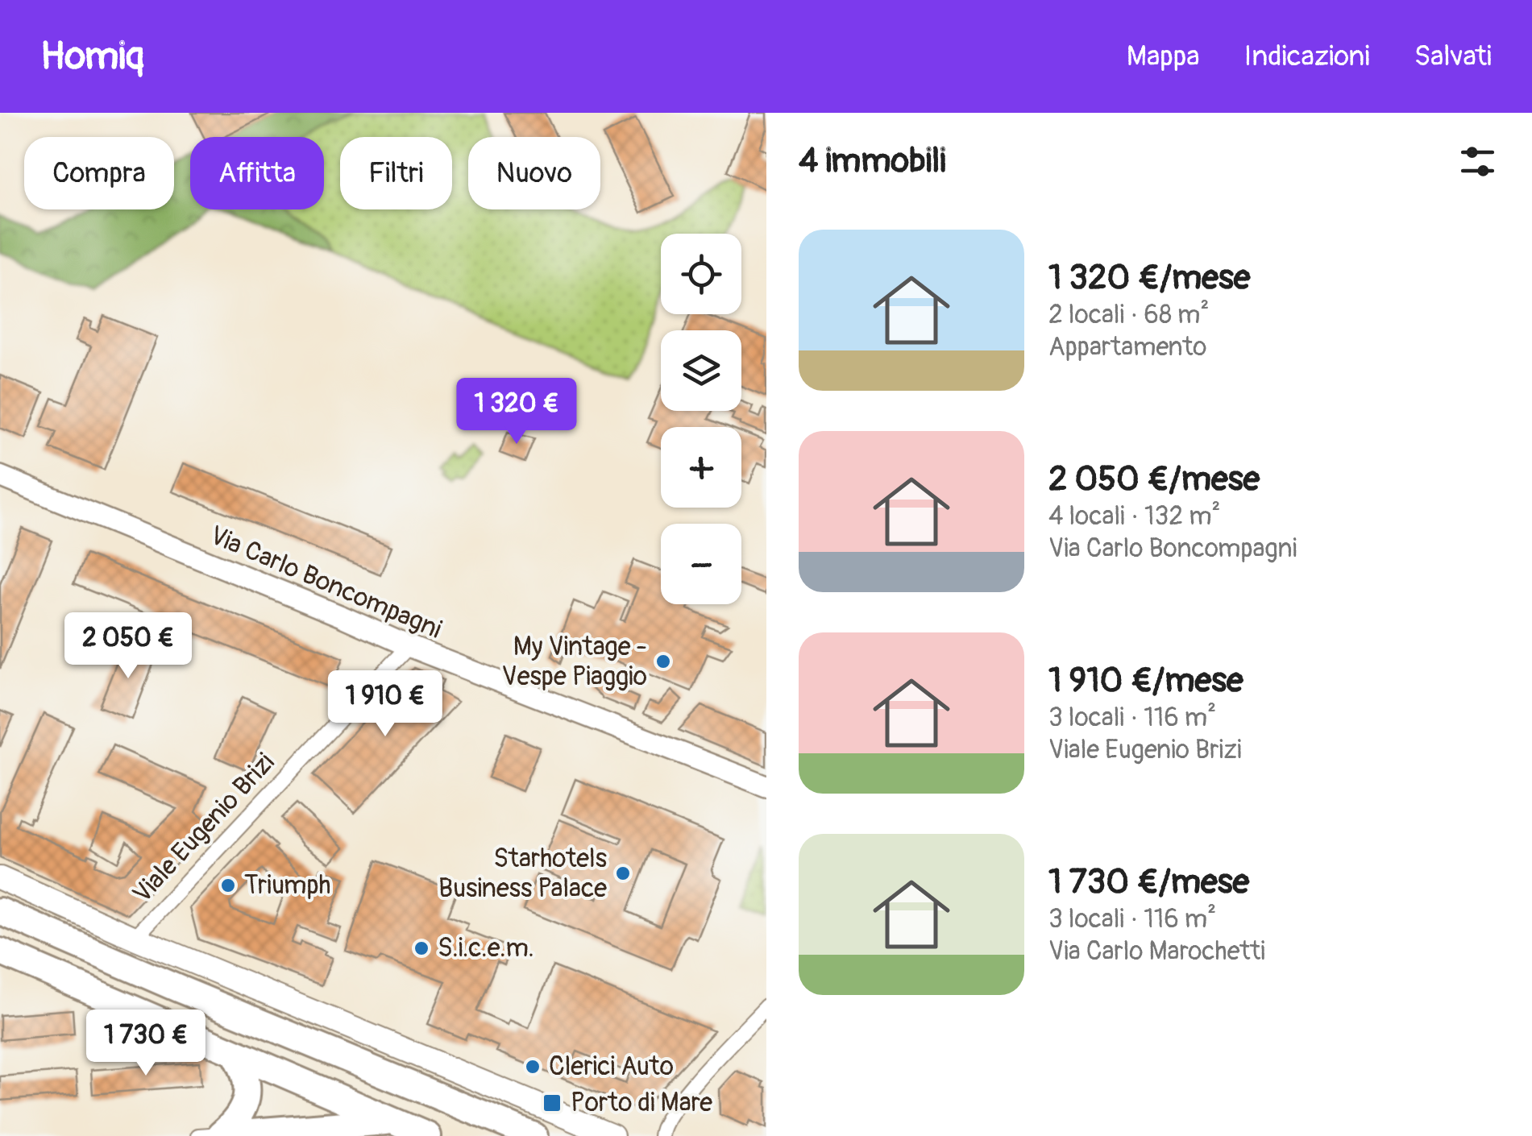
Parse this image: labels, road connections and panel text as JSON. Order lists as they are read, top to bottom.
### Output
{
  "streets": {
    "street": ["Via Carlo Boncompagni", "Viale Eugenio Brizi"]
  },
  "crossings": [
    ["Via Carlo Boncompagni", "Viale Eugenio Brizi"]
  ],
  "places": {
    "other": [
      "My Vintage - Vespe Piaggio",
      "Starhotels Business Palace",
      "Triumph",
      "S.i.c.e.m.",
      "Clerici Auto"
    ],
    "transit": ["Porto di Mare"]
  },
  "page": {
    "header": "Homiq",
    "nav": ["Mappa", "Indicazioni", "Salvati"],
    "heading": "4 immobili",
    "chip": [
      "Compra",
      "Affitta",
      "Filtri",
      "Nuovo"
    ],
    "list": [
      {
        "name": "1 320 €/mese",
        "note": "2 locali · 68 m² · Appartamento"
      },
      {
        "name": "2 050 €/mese",
        "note": "4 locali · 132 m² · Via Carlo Boncompagni"
      },
      {
        "name": "1 910 €/mese",
        "note": "3 locali · 116 m² · Viale Eugenio Brizi"
      },
      {
        "name": "1 730 €/mese",
        "note": "3 locali · 116 m² · Via Carlo Marochetti"
      }
    ],
    "map_buttons": ["+", "−"],
    "price": [
      "1 320 €",
      "2 050 €",
      "1 910 €",
      "1 730 €"
    ]
  }
}
